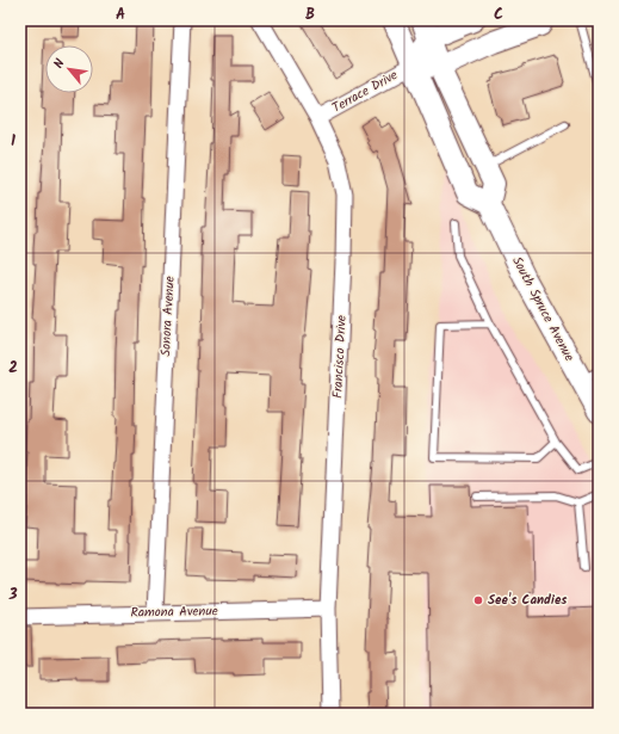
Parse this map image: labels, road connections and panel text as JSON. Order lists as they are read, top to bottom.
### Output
{
  "streets": {
    "main road": ["South Spruce Avenue"],
    "street": [
      "Terrace Drive",
      "Sonora Avenue",
      "Francisco Drive",
      "Ramona Avenue"
    ]
  },
  "crossings": [
    ["Terrace Drive", "Francisco Drive"],
    ["Sonora Avenue", "Ramona Avenue"],
    ["Francisco Drive", "Ramona Avenue"]
  ],
  "places": ["See's Candies"],
  "north": "top left",
  "grid": {
    "columns": ["A", "B", "C"],
    "rows": ["1", "2", "3"]
  }
}
